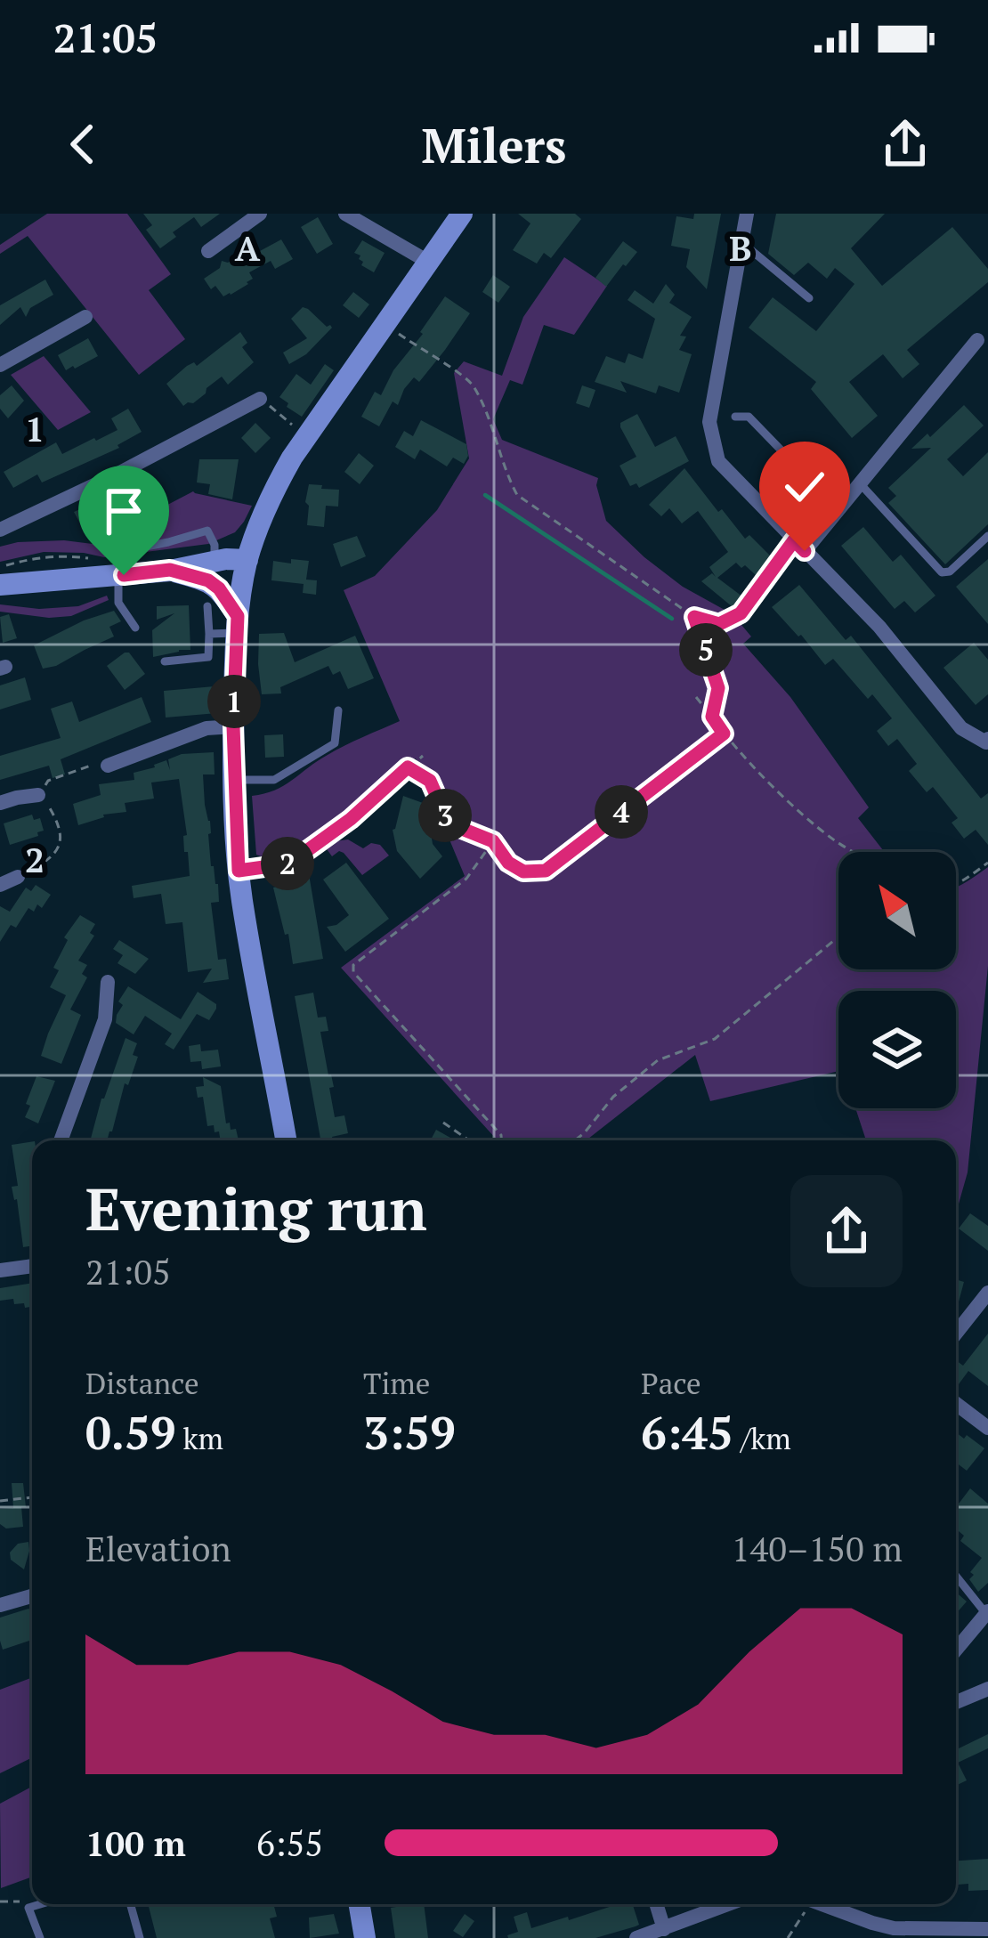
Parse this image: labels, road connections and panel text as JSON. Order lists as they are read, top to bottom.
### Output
{
  "north": "top left",
  "page": {
    "status": "21:05",
    "header": "Milers",
    "pins": [
      "5",
      "1",
      "4",
      "3",
      "2"
    ],
    "heading": ["Evening run", "21:05"],
    "stats": [
      ["Distance", "0.59 km"],
      ["Time", "3:59"],
      ["Pace", "6:45 /km"]
    ],
    "chart": ["Elevation", "140–150 m"],
    "list": [
      {
        "name": "100 m",
        "note": "6:55"
      }
    ]
  },
  "grid": {
    "columns": ["A", "B"],
    "rows": ["1", "2"]
  }
}
